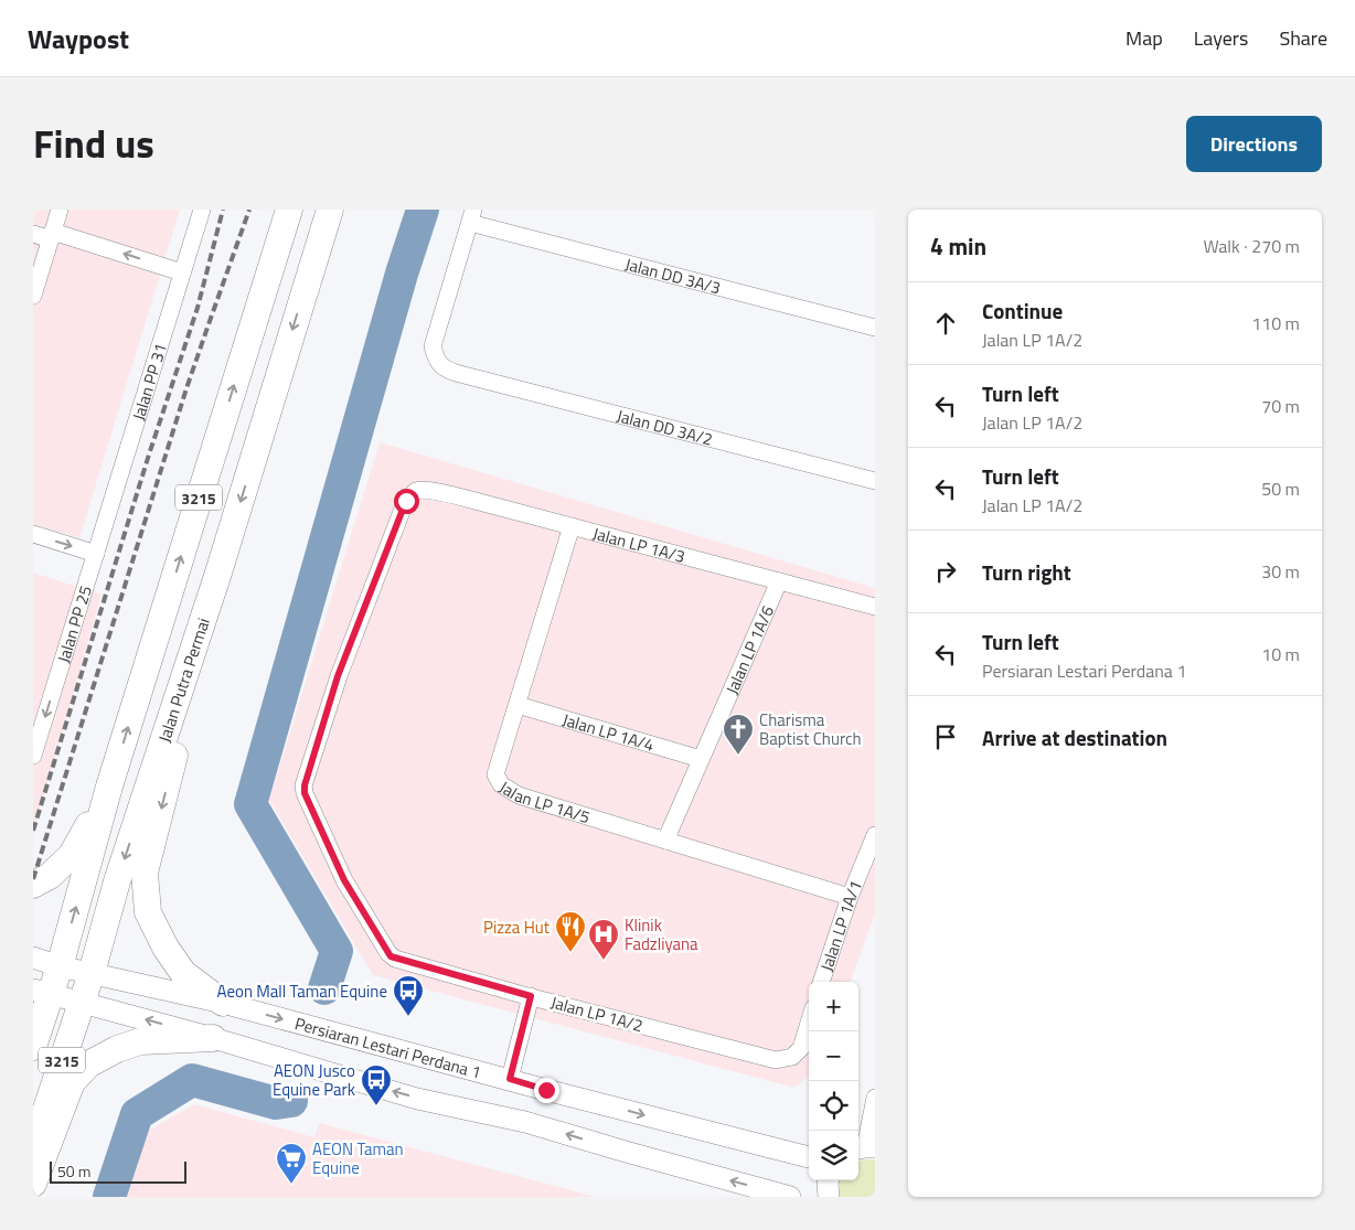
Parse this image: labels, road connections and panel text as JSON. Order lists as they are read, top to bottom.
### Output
{
  "streets": {
    "main road": ["3215", "Jalan Putra Permai"],
    "street": [
      "Jalan DD 3A/3",
      "Jalan PP 31",
      "Jalan DD 3A/2",
      "Jalan LP 1A/3",
      "Jalan PP 25",
      "Jalan LP 1A/6",
      "Jalan LP 1A/4",
      "Jalan LP 1A/5",
      "Jalan LP 1A/1",
      "Jalan LP 1A/2",
      "Persiaran Lestari Perdana 1"
    ]
  },
  "crossings": [
    ["Jalan DD 3A/3", "Jalan DD 3A/2"],
    ["Jalan PP 31", "Jalan PP 25"],
    ["3215", "Persiaran Lestari Perdana 1"],
    ["Jalan LP 1A/3", "Jalan LP 1A/6"],
    ["Jalan LP 1A/3", "Jalan LP 1A/5"],
    ["Jalan LP 1A/3", "Jalan LP 1A/2"],
    ["Jalan LP 1A/6", "Jalan LP 1A/4"],
    ["Jalan LP 1A/6", "Jalan LP 1A/5"],
    ["Jalan Putra Permai", "Persiaran Lestari Perdana 1"],
    ["Jalan LP 1A/4", "Jalan LP 1A/5"],
    ["Jalan LP 1A/5", "Jalan LP 1A/1"]
  ],
  "one_way": ["Jalan PP 25"],
  "places": {
    "church": ["Charisma Baptist Church"],
    "restaurant": ["Pizza Hut"],
    "hospital": ["Klinik Fadzliyana"],
    "bus stop": ["Aeon Mall Taman Equine", "AEON Jusco Equine Park"],
    "supermarket": ["AEON Taman Equine"]
  },
  "scale_bar": "50 m",
  "page": {
    "header": "Waypost",
    "nav": ["Map", "Layers", "Share"],
    "title": "Find us",
    "buttons": "Directions",
    "heading": ["4 min", "Walk · 270 m"],
    "list": [
      ["Continue", "Jalan LP 1A/2", "110 m"],
      ["Turn left", "Jalan LP 1A/2", "70 m"],
      ["Turn left", "Jalan LP 1A/2", "50 m"],
      ["Turn right", "30 m"],
      ["Turn left", "Persiaran Lestari Perdana 1", "10 m"],
      "Arrive at destination"
    ],
    "map_buttons": ["+", "−"],
    "scale": "50 m"
  }
}
